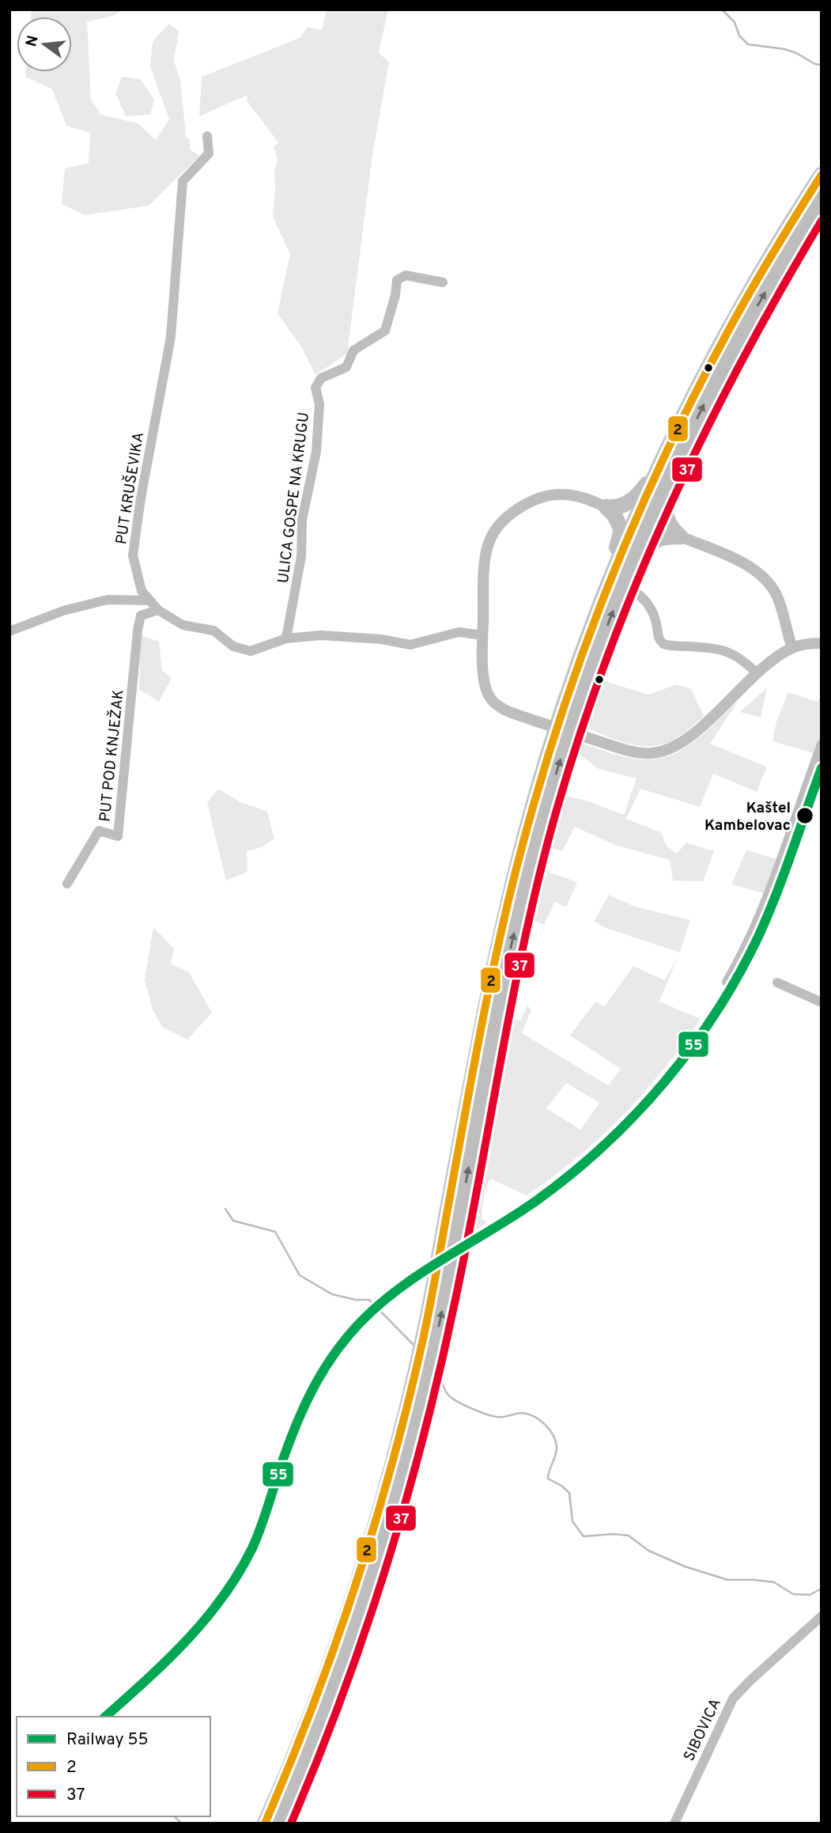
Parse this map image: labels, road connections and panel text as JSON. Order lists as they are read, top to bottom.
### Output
{
  "streets": {
    "street": [
      "PUT KRUŠEVIKA",
      "ULICA GOSPE NA KRUGU",
      "PUT POD KNJEŽAK",
      "SIBOVICA"
    ]
  },
  "crossings": [
    ["PUT KRUŠEVIKA", "ULICA GOSPE NA KRUGU"],
    ["PUT KRUŠEVIKA", "PUT POD KNJEŽAK"]
  ],
  "places": ["Kaštel Kambelovac"],
  "lines": ["transit line 2", "transit line 37", "rail line 55"],
  "legend": ["Railway 55", "2", "37"],
  "north": "left"
}
